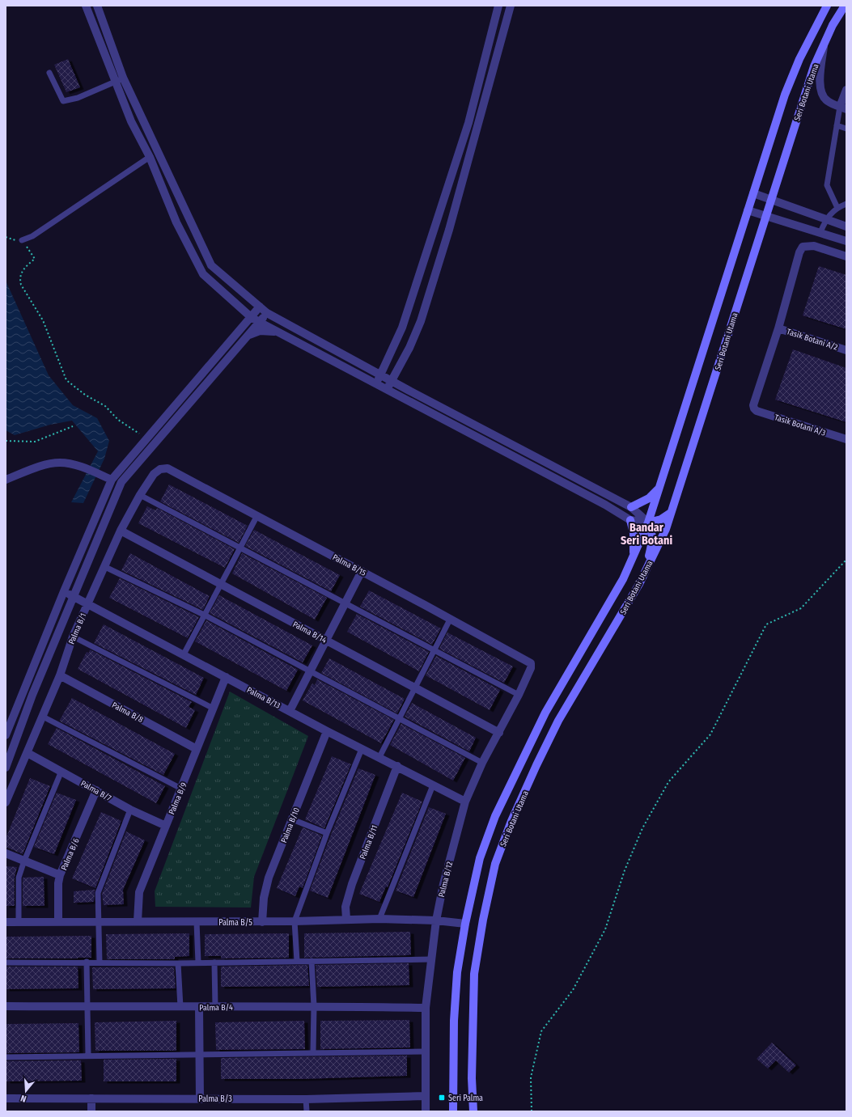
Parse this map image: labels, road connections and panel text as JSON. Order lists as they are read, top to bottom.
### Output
{
  "streets": {
    "main road": ["Seri Botani Utama"],
    "street": [
      "Tasik Botani A/2",
      "Tasik Botani A/3",
      "Palma B/15",
      "Palma B/1",
      "Palma B/14",
      "Palma B/13",
      "Palma B/8",
      "Palma B/7",
      "Palma B/9",
      "Palma B/10",
      "Palma B/11",
      "Palma B/6",
      "Palma B/12",
      "Palma B/5",
      "Palma B/4",
      "Palma B/3"
    ]
  },
  "crossings": [
    ["Seri Botani Utama", "Palma B/5"],
    ["Tasik Botani A/2", "Tasik Botani A/3"],
    ["Palma B/15", "Palma B/1"],
    ["Palma B/15", "Palma B/12"],
    ["Palma B/1", "Palma B/14"],
    ["Palma B/1", "Palma B/13"],
    ["Palma B/1", "Palma B/8"],
    ["Palma B/1", "Palma B/7"],
    ["Palma B/14", "Palma B/12"],
    ["Palma B/13", "Palma B/9"],
    ["Palma B/13", "Palma B/10"],
    ["Palma B/13", "Palma B/11"],
    ["Palma B/13", "Palma B/12"],
    ["Palma B/8", "Palma B/9"],
    ["Palma B/7", "Palma B/9"],
    ["Palma B/7", "Palma B/6"],
    ["Palma B/9", "Palma B/5"],
    ["Palma B/10", "Palma B/5"],
    ["Palma B/11", "Palma B/5"],
    ["Palma B/6", "Palma B/5"],
    ["Palma B/12", "Palma B/5"],
    ["Palma B/12", "Palma B/4"],
    ["Palma B/12", "Palma B/3"]
  ],
  "districts": ["Bandar Seri Botani"],
  "places": {
    "transit": ["Seri Palma"]
  },
  "north": "bottom"
}
